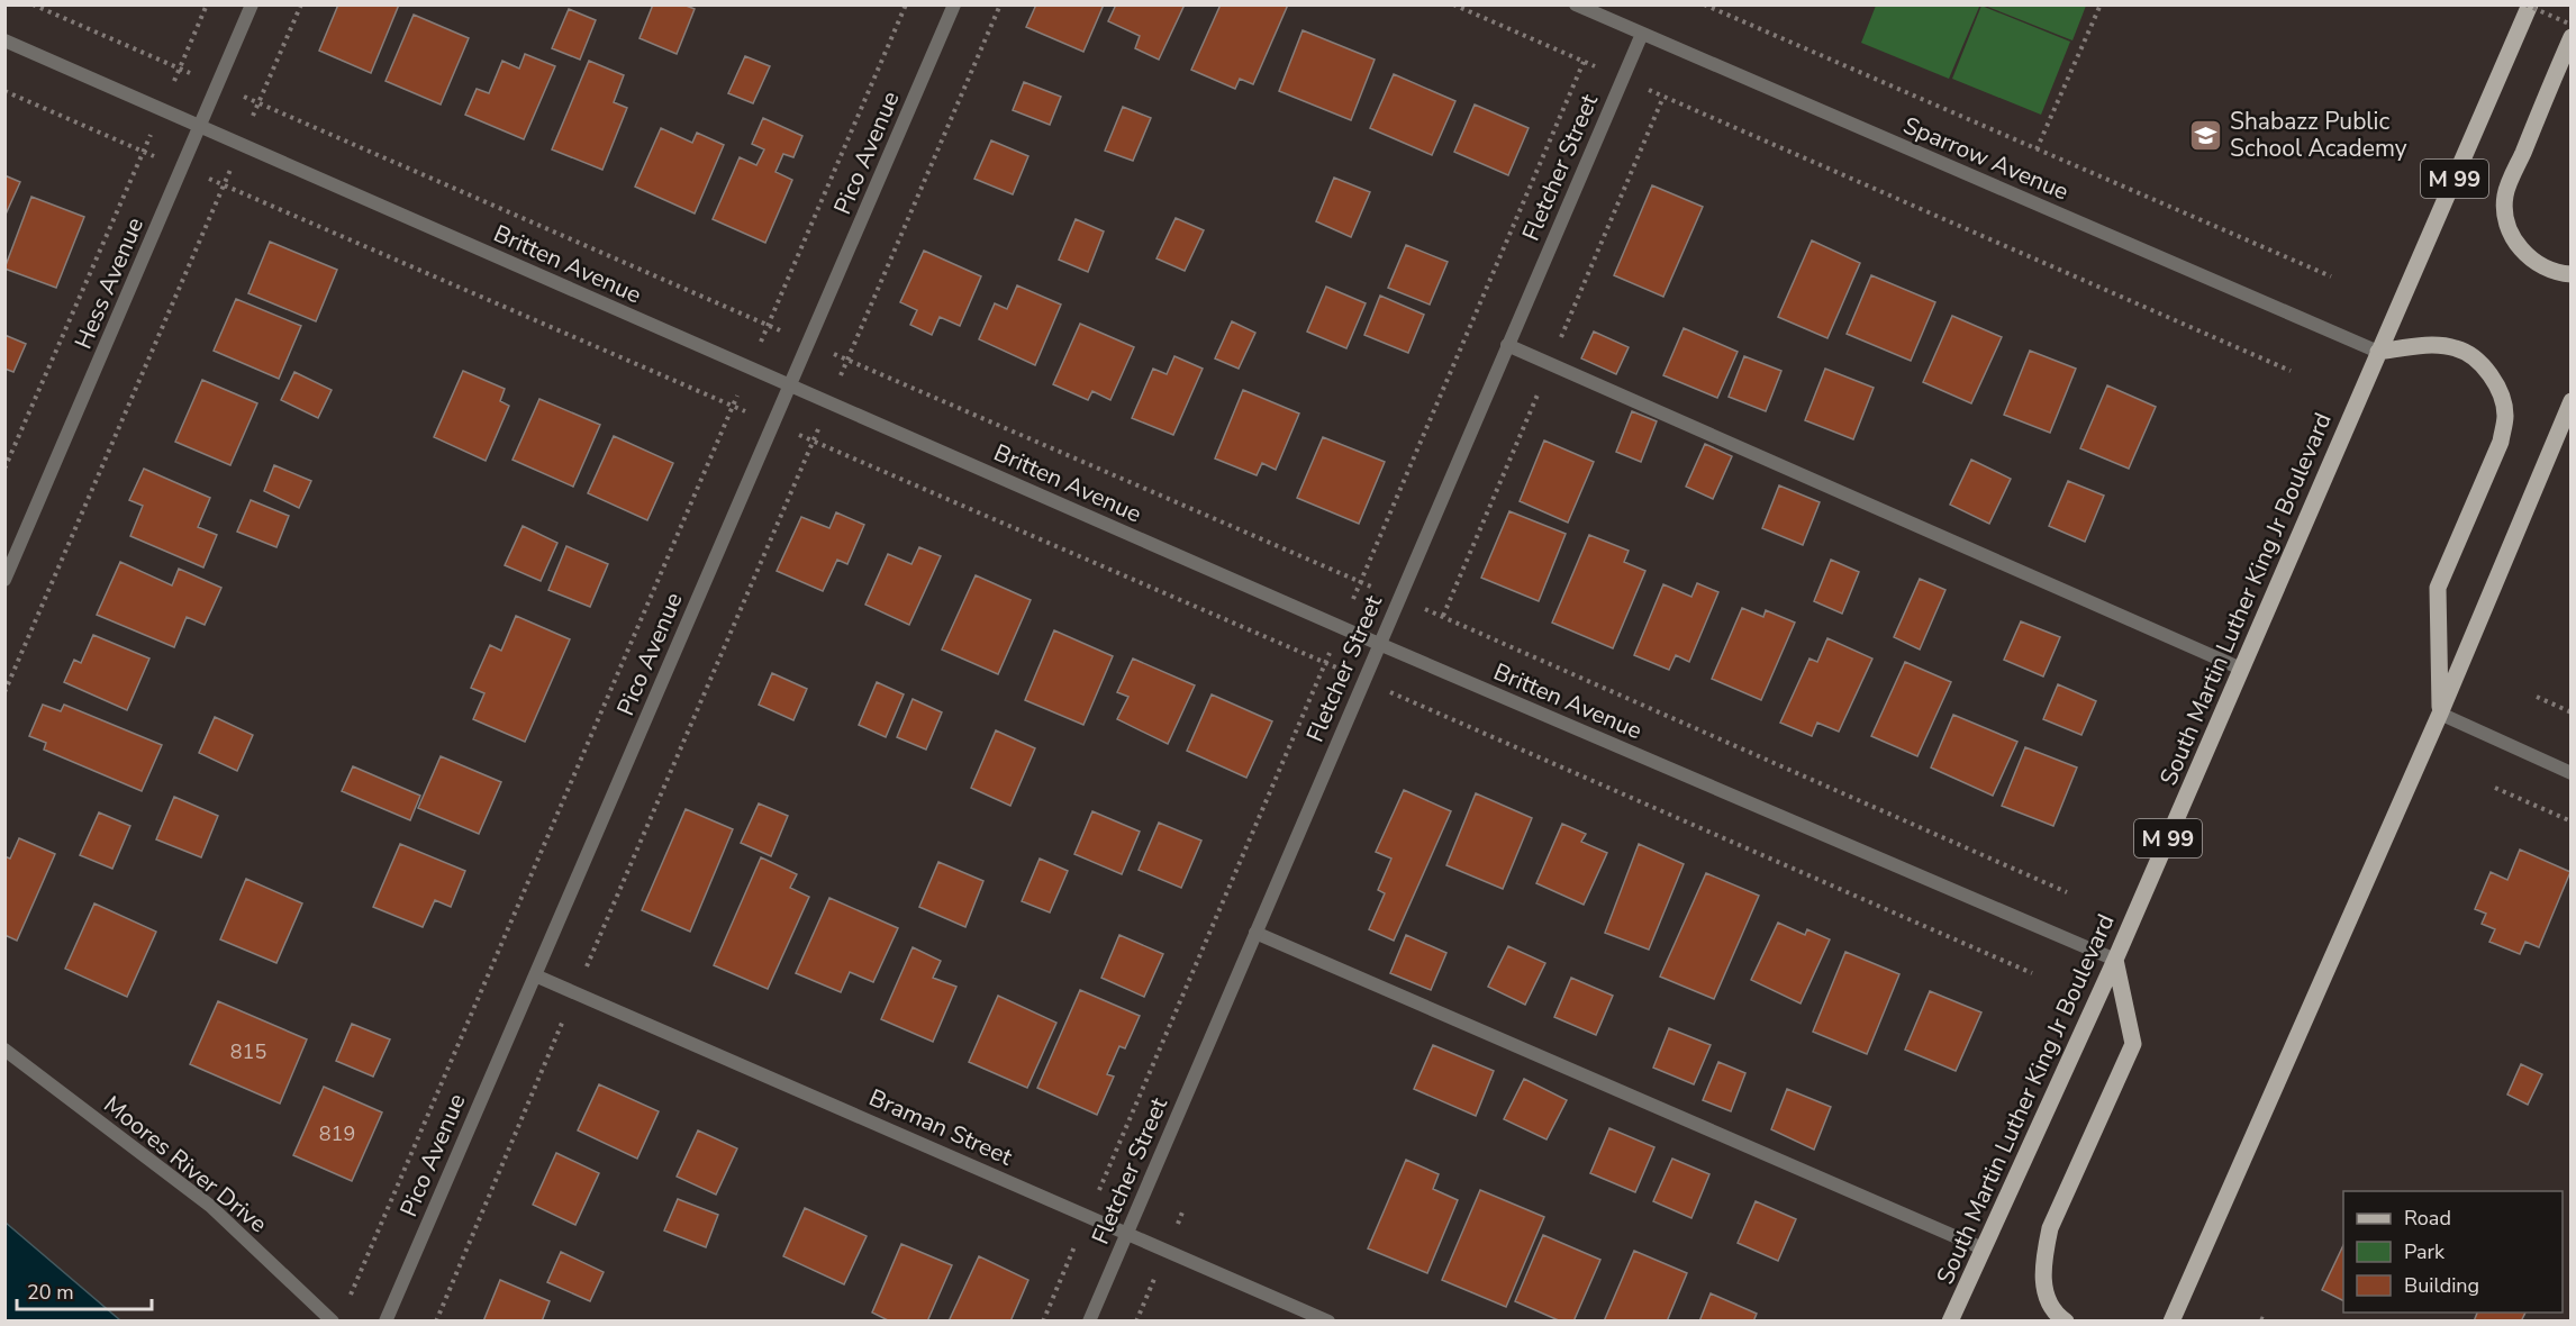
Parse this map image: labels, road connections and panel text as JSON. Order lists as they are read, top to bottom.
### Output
{
  "streets": {
    "main road": ["M 99", "South Martin Luther King Jr Boulevard"],
    "street": [
      "Pico Avenue",
      "Sparrow Avenue",
      "Fletcher Street",
      "Britten Avenue",
      "Hess Avenue",
      "Braman Street",
      "Moores River Drive"
    ]
  },
  "crossings": [
    ["Pico Avenue", "Britten Avenue"],
    ["Pico Avenue", "Braman Street"],
    ["Sparrow Avenue", "Fletcher Street"],
    ["Sparrow Avenue", "South Martin Luther King Jr Boulevard"],
    ["Fletcher Street", "Britten Avenue"],
    ["Fletcher Street", "Braman Street"],
    ["Britten Avenue", "Hess Avenue"],
    ["Britten Avenue", "South Martin Luther King Jr Boulevard"]
  ],
  "places": {
    "school or university": ["Shabazz Public School Academy"]
  },
  "house_numbers": ["815", "819"],
  "legend": ["Road", "Park", "Building"],
  "scale_bar": "20 m"
}
